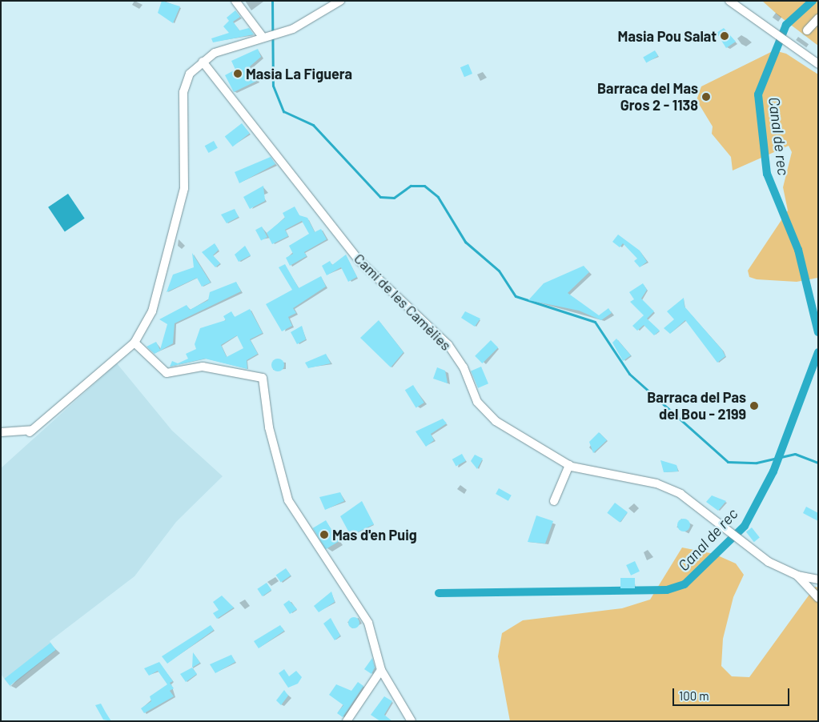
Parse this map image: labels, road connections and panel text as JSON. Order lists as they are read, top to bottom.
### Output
{
  "streets": {
    "street": ["Camí de les Camèlies"]
  },
  "water": ["Canal de rec"],
  "places": [
    "Masia Pou Salat",
    "Masia La Figuera",
    "Barraca del Mas Gros 2 - 1138",
    "Barraca del Pas del Bou - 2199",
    "Mas d'en Puig"
  ],
  "scale_bar": "100 m"
}
